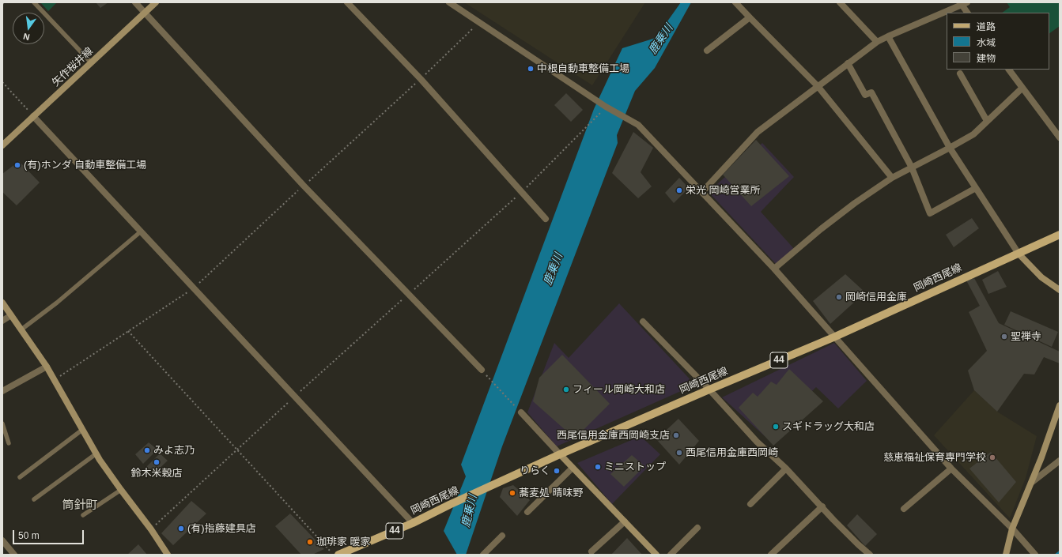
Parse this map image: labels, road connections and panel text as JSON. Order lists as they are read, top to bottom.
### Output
{
  "streets": {
    "main road": ["岡崎西尾線", "44"],
    "street": ["矢作桜井線"]
  },
  "districts": ["筒針町"],
  "water": ["鹿乗川"],
  "places": [
    "中根自動車整備工場",
    "(有)ホンダ 自動車整備工場",
    "栄光 岡崎営業所",
    "岡崎信用金庫",
    "聖禅寺",
    "フィール岡崎大和店",
    "スギドラッグ大和店",
    "西尾信用金庫西岡崎支店",
    "みよ志乃",
    "西尾信用金庫西岡崎",
    "慈恵福祉保育専門学校",
    "鈴木米穀店",
    "ミニストップ",
    "りらく",
    "蕎麦処 晴味野",
    "(有)指藤建具店",
    "珈琲家 暖家"
  ],
  "legend": ["道路", "水域", "建物"],
  "scale_bar": "50 m",
  "north": "bottom"
}
